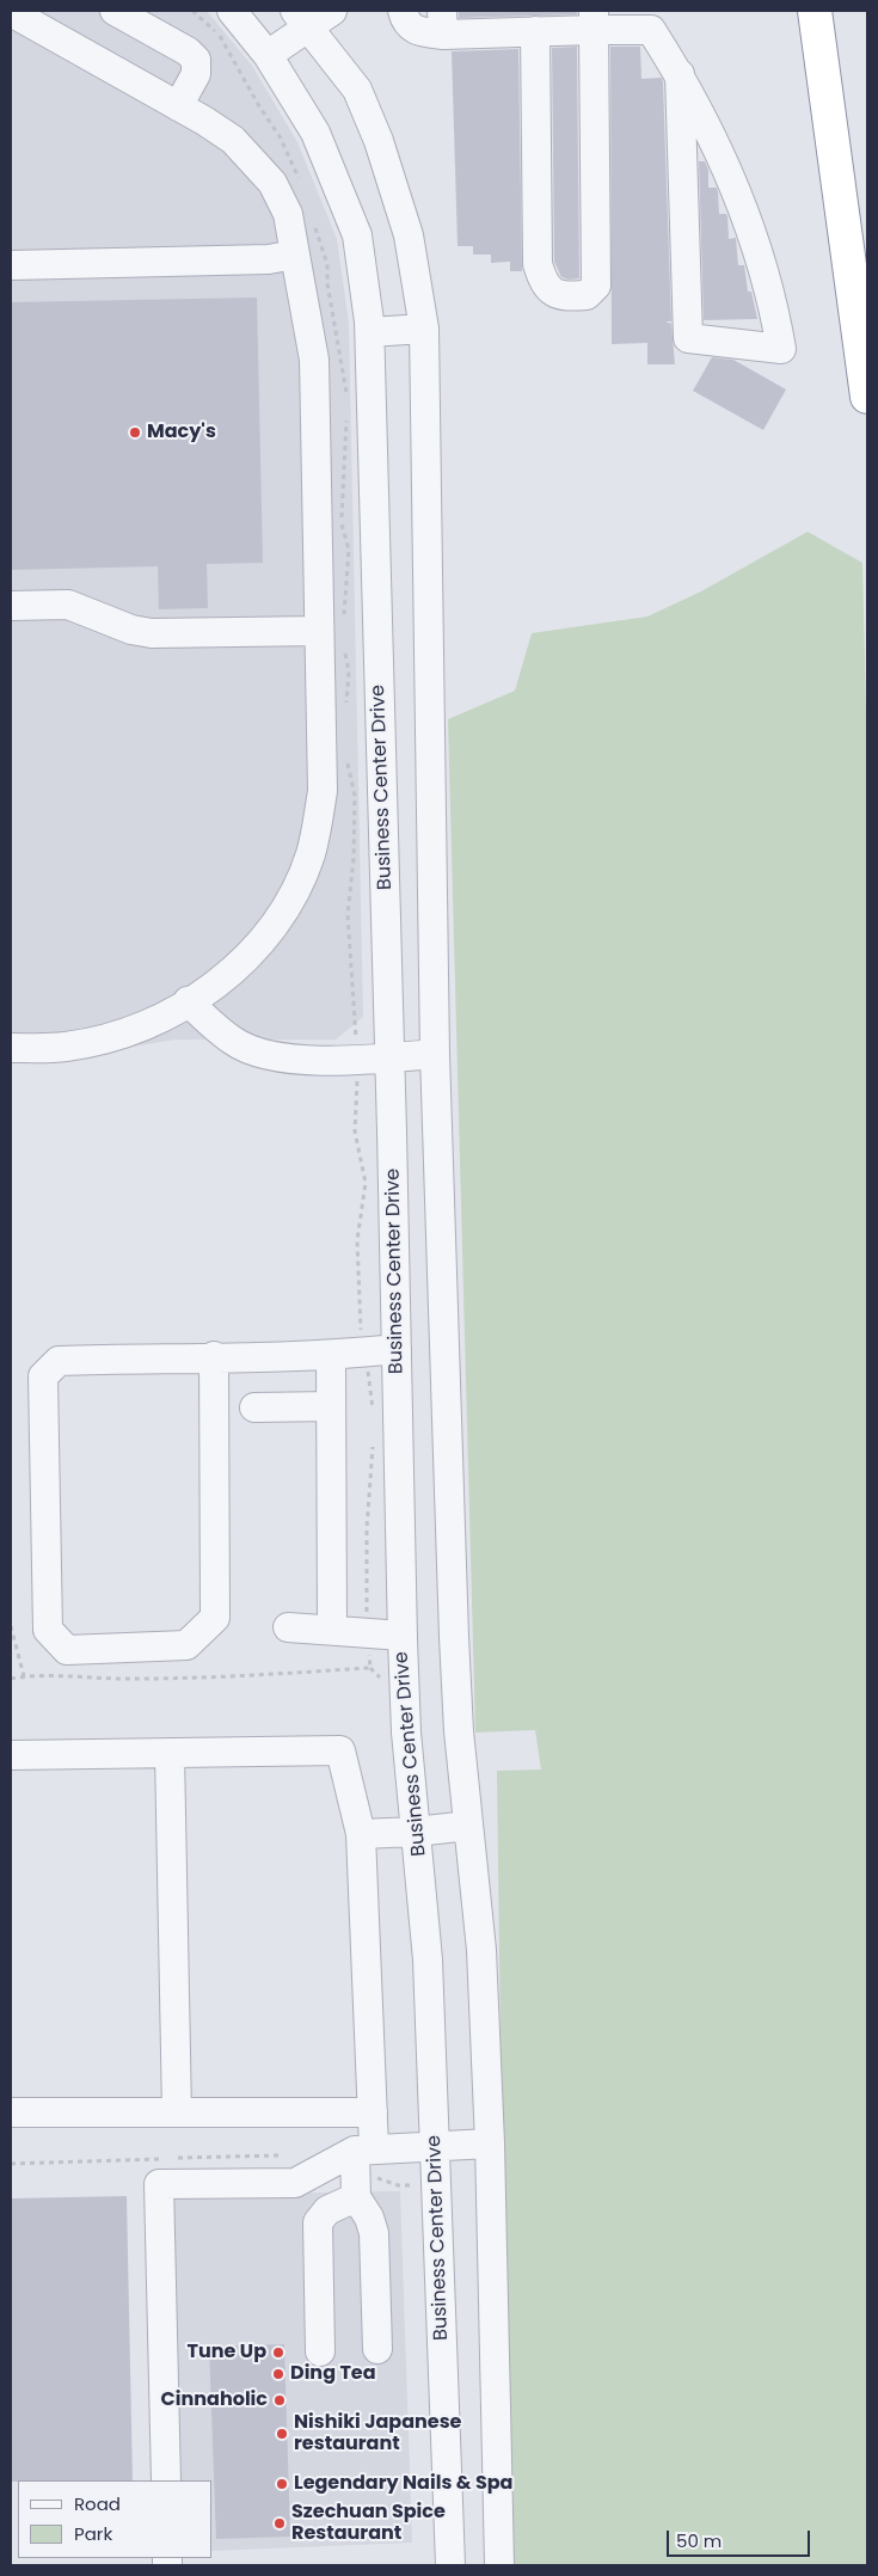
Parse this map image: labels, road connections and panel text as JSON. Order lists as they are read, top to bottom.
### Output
{
  "streets": {
    "street": ["Business Center Drive"]
  },
  "places": [
    "Macy's",
    "Tune Up",
    "Ding Tea",
    "Cinnaholic",
    "Nishiki Japanese restaurant",
    "Legendary Nails & Spa",
    "Szechuan Spice Restaurant"
  ],
  "legend": ["Road", "Park"],
  "scale_bar": "50 m"
}
